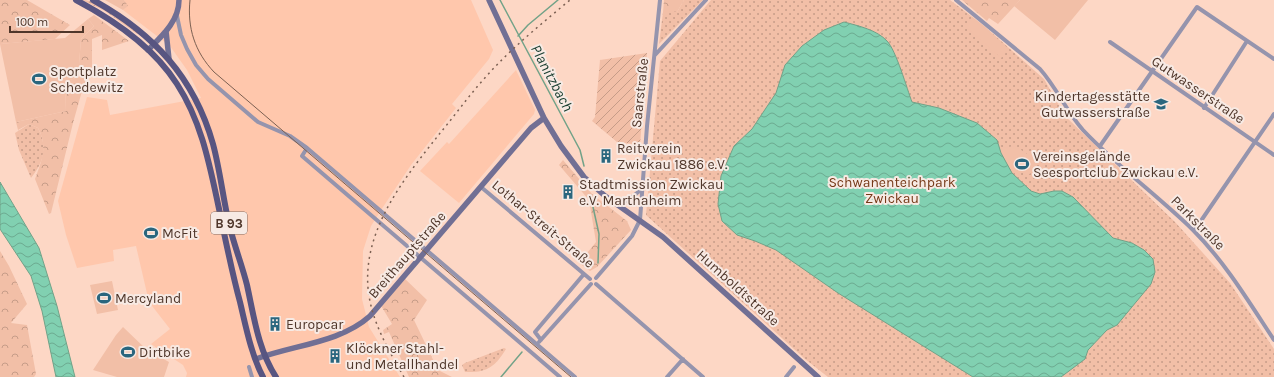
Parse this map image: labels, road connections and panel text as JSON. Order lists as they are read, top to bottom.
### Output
{
  "streets": {
    "main road": ["B 93", "Breithauptstraße", "Humboldtstraße"],
    "street": [
      "Gutwasserstraße",
      "Saarstraße",
      "Parkstraße",
      "Lothar-Streit-Straße"
    ]
  },
  "crossings": [
    ["Saarstraße", "Humboldtstraße"],
    ["B 93", "Breithauptstraße"],
    ["Lothar-Streit-Straße", "Breithauptstraße"],
    ["Breithauptstraße", "Humboldtstraße"]
  ],
  "water": ["Planitzbach"],
  "parks": ["Schwanenteichpark Zwickau"],
  "places": {
    "sports": [
      "Sportplatz Schedewitz",
      "Vereinsgelände Seesportclub Zwickau e.V.",
      "McFit",
      "Mercyland",
      "Dirtbike"
    ],
    "school or university": ["Kindertagesstätte Gutwasserstraße"],
    "building": [
      "Reitverein Zwickau 1886 e.V.",
      "Stadtmission Zwickau e.V. Marthaheim",
      "Europcar",
      "Klöckner Stahl- und Metallhandel"
    ]
  },
  "scale_bar": "100 m"
}
